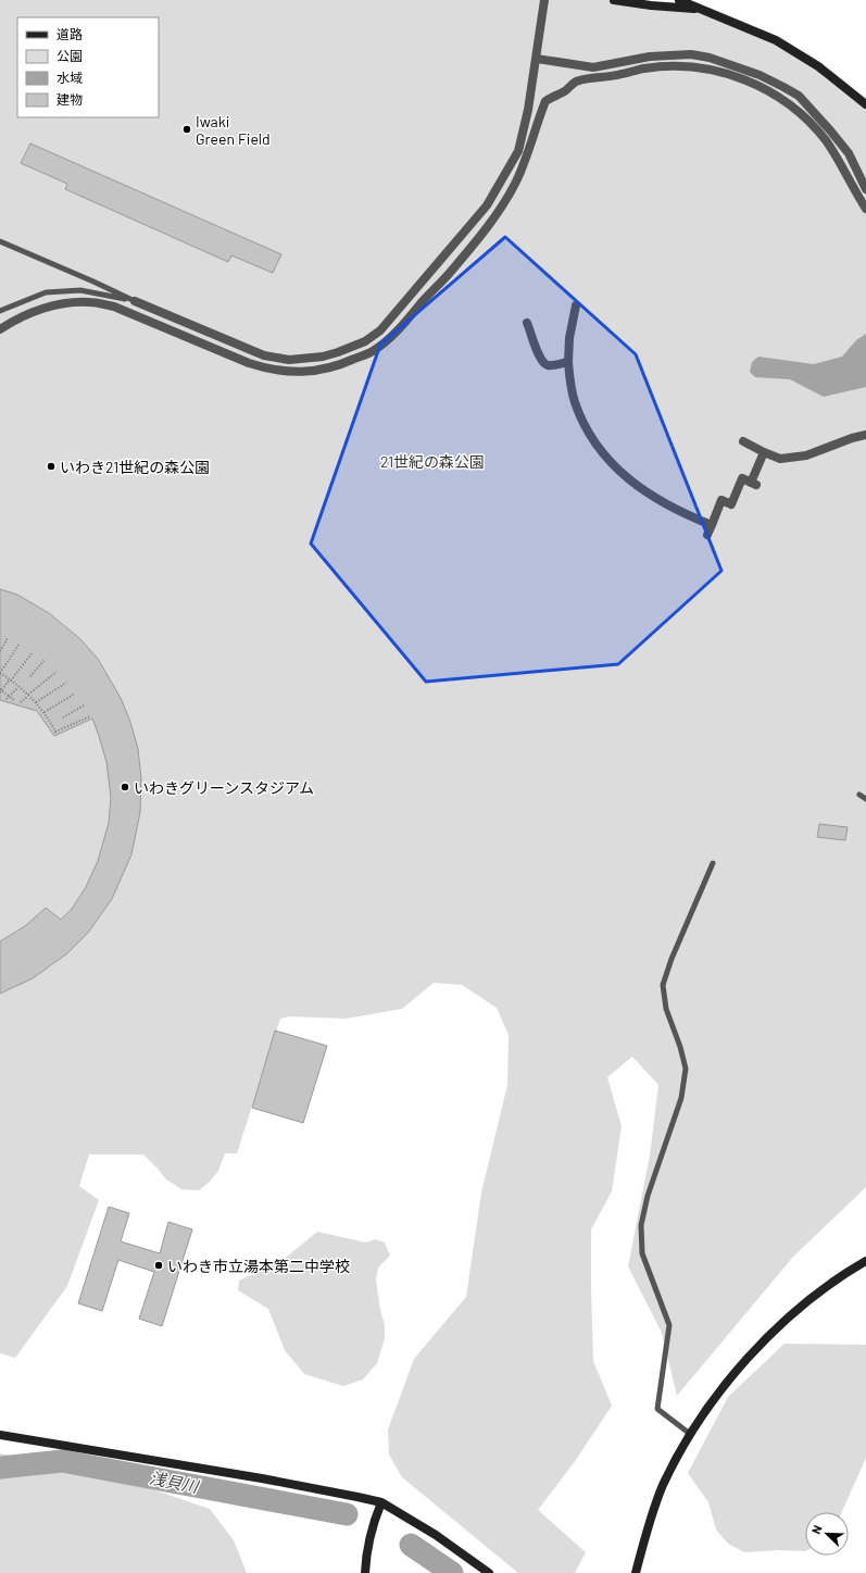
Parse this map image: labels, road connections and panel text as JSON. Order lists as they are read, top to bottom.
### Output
{
  "water": ["浅貝川"],
  "parks": ["21世紀の森公園"],
  "places": [
    "Iwaki Green Field",
    "いわき21世紀の森公園",
    "いわきグリーンスタジアム",
    "いわき市立湯本第二中学校"
  ],
  "legend": [
    "道路",
    "公園",
    "水域",
    "建物"
  ],
  "north": "top left"
}
